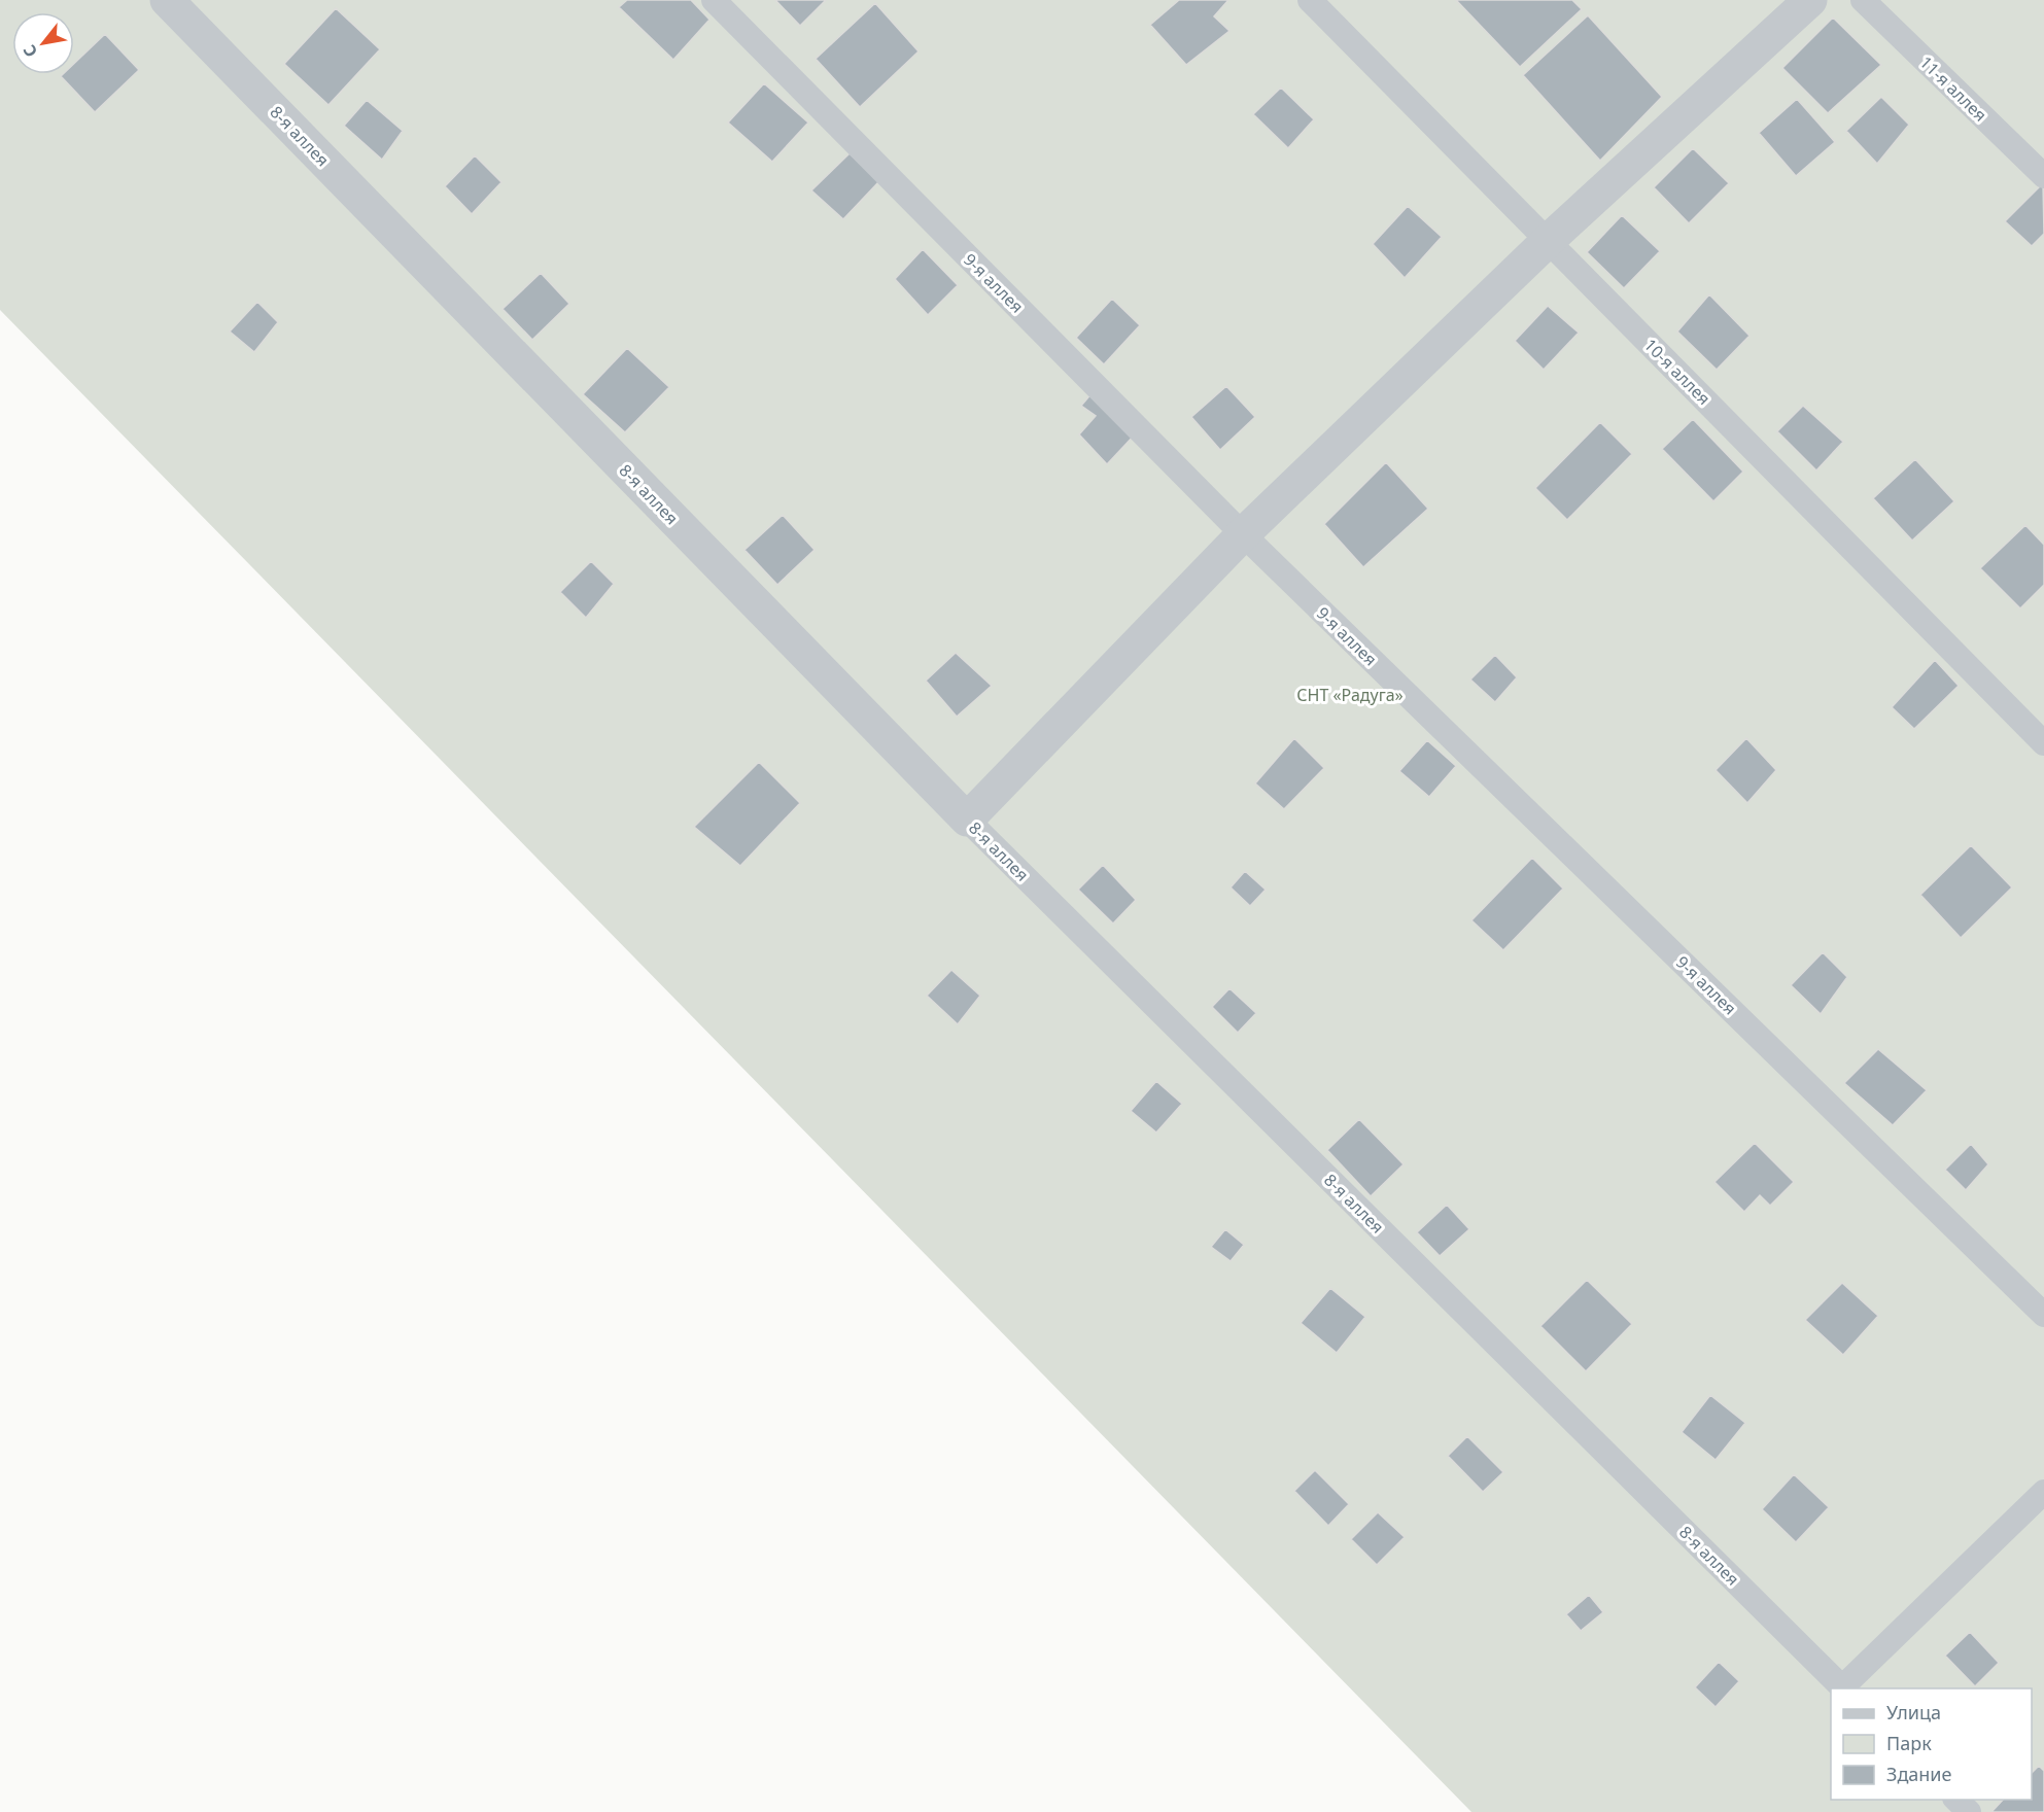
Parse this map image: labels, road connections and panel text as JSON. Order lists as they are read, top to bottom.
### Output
{
  "streets": {
    "street": ["8-я аллея"],
    "lane": ["11-я аллея", "9-я аллея", "10-я аллея"]
  },
  "parks": ["СНТ «Радуга»"],
  "legend": ["Улица", "Парк", "Здание"],
  "north": "bottom left"
}
